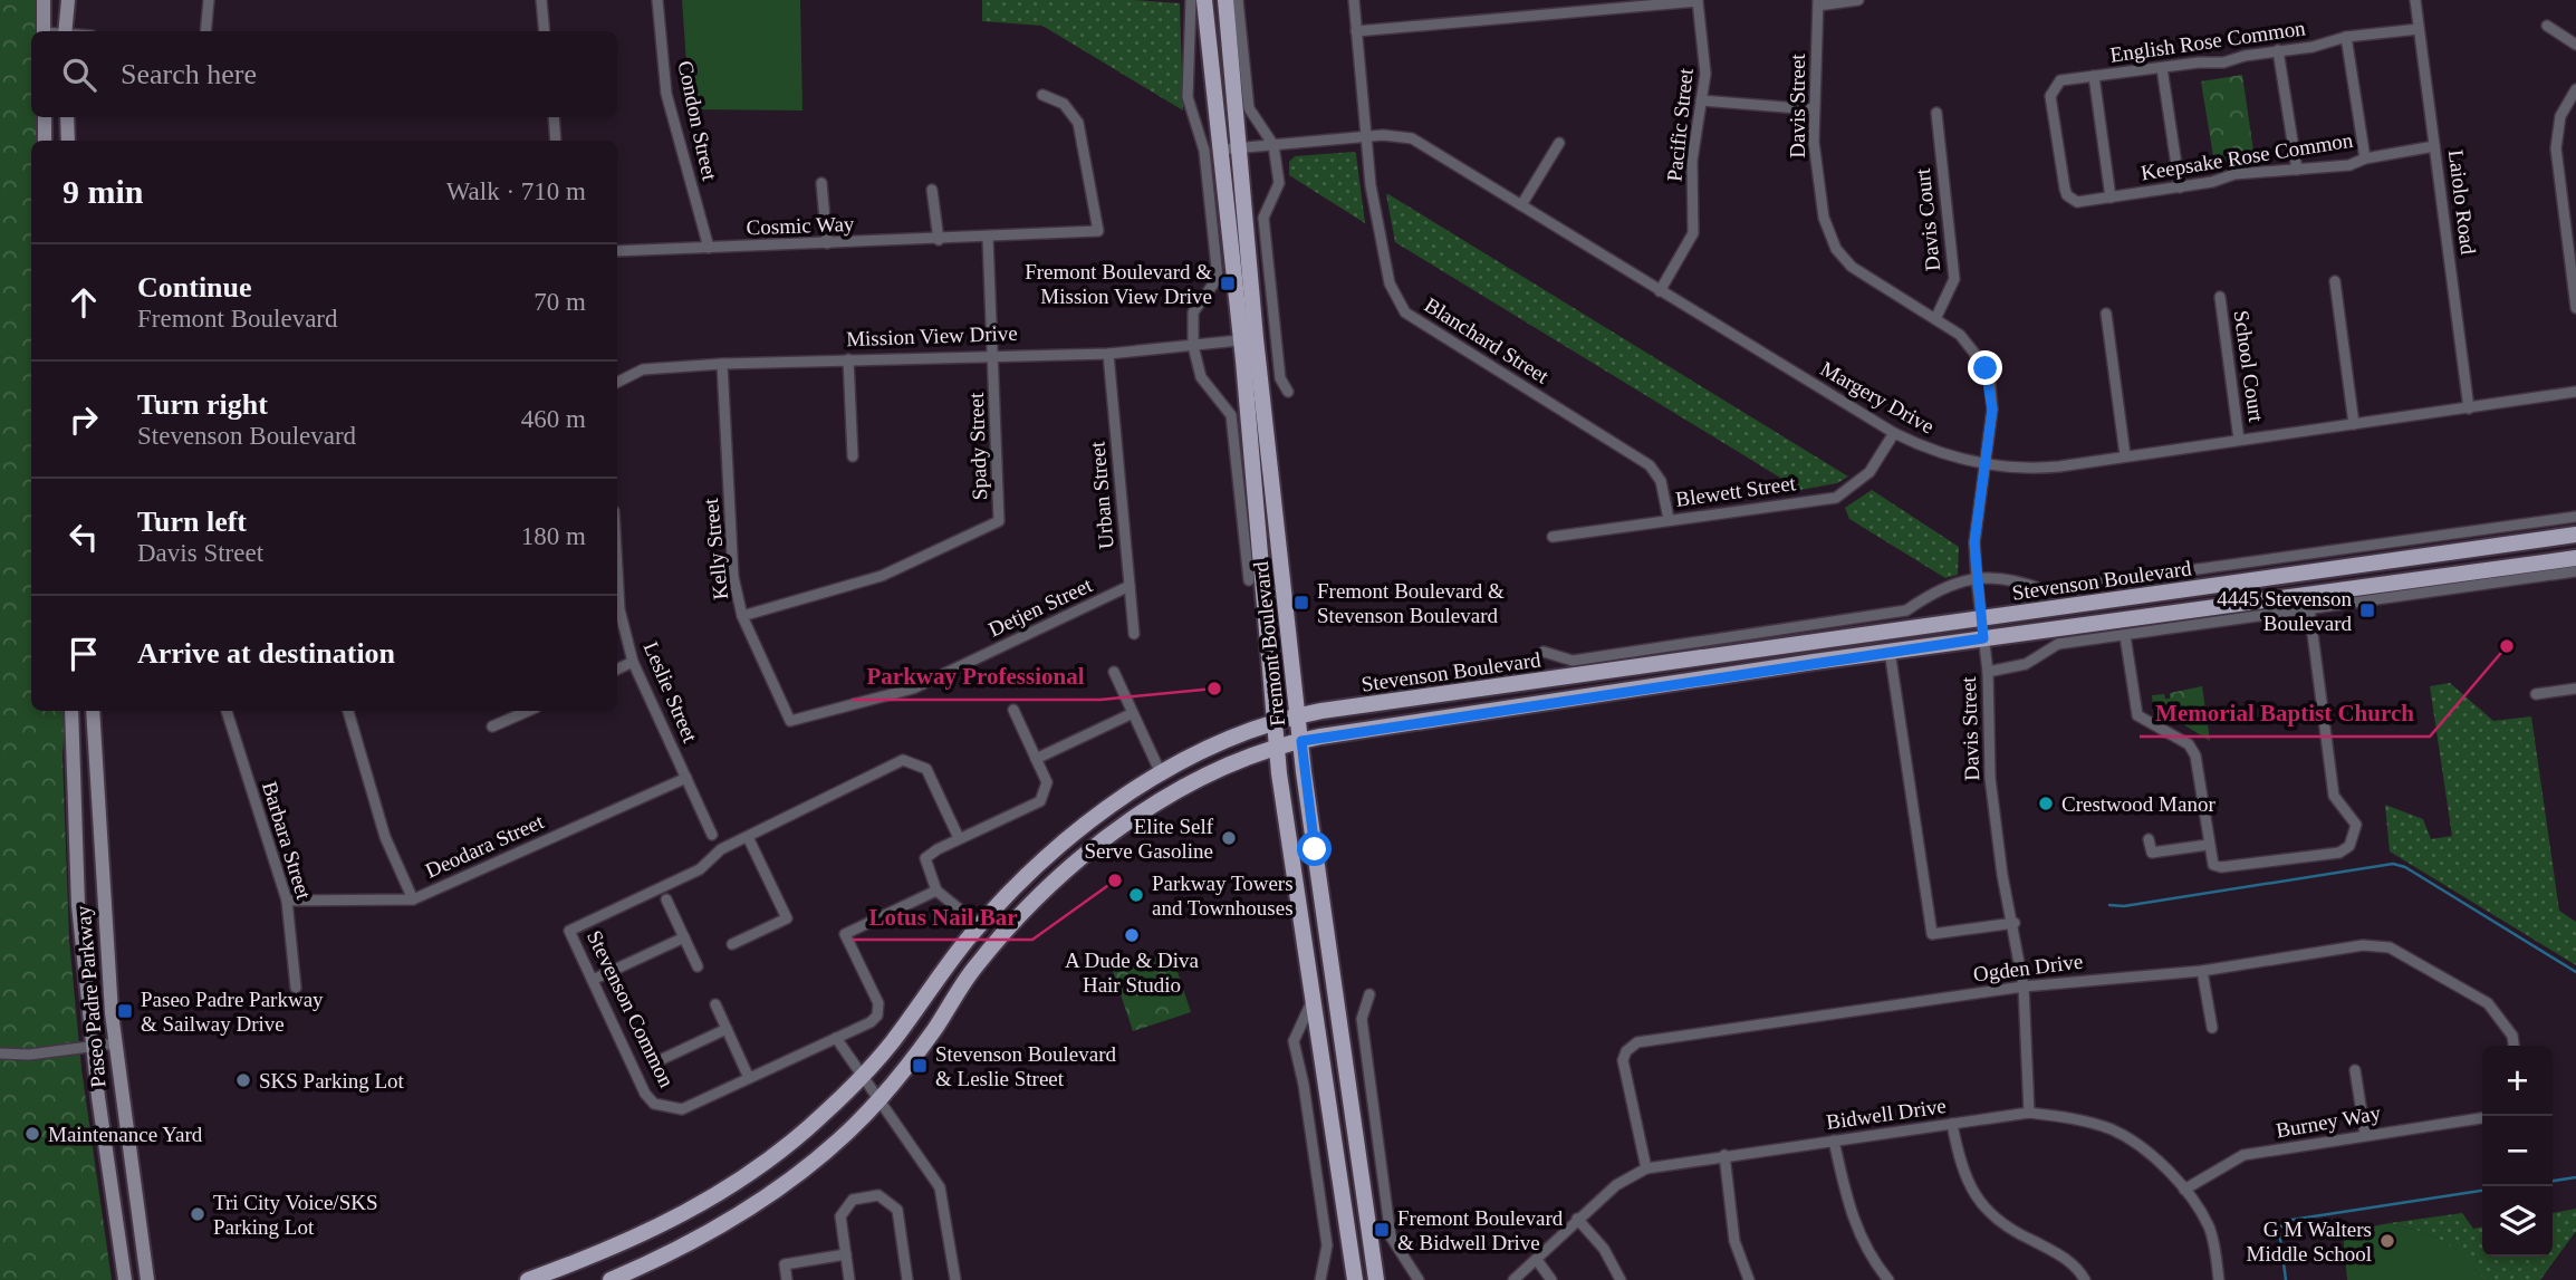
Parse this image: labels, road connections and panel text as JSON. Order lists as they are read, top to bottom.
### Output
{
  "streets": {
    "main road": ["Stevenson Boulevard", "Fremont Boulevard", "Paseo Padre Parkway"],
    "street": [
      "English Rose Common",
      "Davis Street",
      "Condon Street",
      "Pacific Street",
      "Keepsake Rose Common",
      "Laiolo Road",
      "Davis Court",
      "Cosmic Way",
      "Mission View Drive",
      "Blanchard Street",
      "School Court",
      "Margery Drive",
      "Spady Street",
      "Blewett Street",
      "Urban Street",
      "Kelly Street",
      "Detjen Street",
      "Leslie Street",
      "Barbara Street",
      "Deodara Street",
      "Ogden Drive",
      "Stevenson Common",
      "Bidwell Drive",
      "Burney Way"
    ]
  },
  "crossings": [
    ["English Rose Common", "Keepsake Rose Common"],
    ["English Rose Common", "Laiolo Road"],
    ["Davis Street", "Davis Court"],
    ["Davis Street", "Margery Drive"],
    ["Davis Street", "Stevenson Boulevard"],
    ["Davis Street", "Ogden Drive"],
    ["Davis Street", "Bidwell Drive"],
    ["Condon Street", "Cosmic Way"],
    ["Pacific Street", "Margery Drive"],
    ["Keepsake Rose Common", "Laiolo Road"],
    ["Laiolo Road", "Margery Drive"],
    ["Cosmic Way", "Spady Street"],
    ["Mission View Drive", "Spady Street"],
    ["Mission View Drive", "Urban Street"],
    ["Mission View Drive", "Kelly Street"],
    ["Mission View Drive", "Fremont Boulevard"],
    ["Blanchard Street", "Margery Drive"],
    ["Blanchard Street", "Blewett Street"],
    ["School Court", "Margery Drive"],
    ["Margery Drive", "Blewett Street"],
    ["Margery Drive", "Fremont Boulevard"],
    ["Spady Street", "Kelly Street"],
    ["Urban Street", "Detjen Street"],
    ["Kelly Street", "Detjen Street"],
    ["Stevenson Boulevard", "Fremont Boulevard"],
    ["Leslie Street", "Deodara Street"],
    ["Barbara Street", "Deodara Street"],
    ["Ogden Drive", "Bidwell Drive"],
    ["Bidwell Drive", "Burney Way"]
  ],
  "places": {
    "transit": [
      "Fremont Boulevard & Mission View Drive",
      "Fremont Boulevard & Stevenson Boulevard",
      "4445 Stevenson Boulevard",
      "Paseo Padre Parkway & Sailway Drive",
      "Stevenson Boulevard & Leslie Street",
      "Fremont Boulevard & Bidwell Drive"
    ],
    "other": [
      "Memorial Baptist Church",
      "Parkway Professional",
      "Crestwood Manor",
      "Elite Self Serve Gasoline",
      "Lotus Nail Bar",
      "Parkway Towers and Townhouses",
      "A Dude & Diva Hair Studio",
      "SKS Parking Lot",
      "Maintenance Yard",
      "Tri City Voice/SKS Parking Lot",
      "G M Walters Middle School"
    ]
  },
  "page": {
    "search": "Search here",
    "heading": ["9 min", "Walk · 710 m"],
    "list": [
      ["Continue", "Fremont Boulevard", "70 m"],
      ["Turn right", "Stevenson Boulevard", "460 m"],
      ["Turn left", "Davis Street", "180 m"],
      "Arrive at destination"
    ],
    "map_buttons": ["+", "−"]
  }
}
